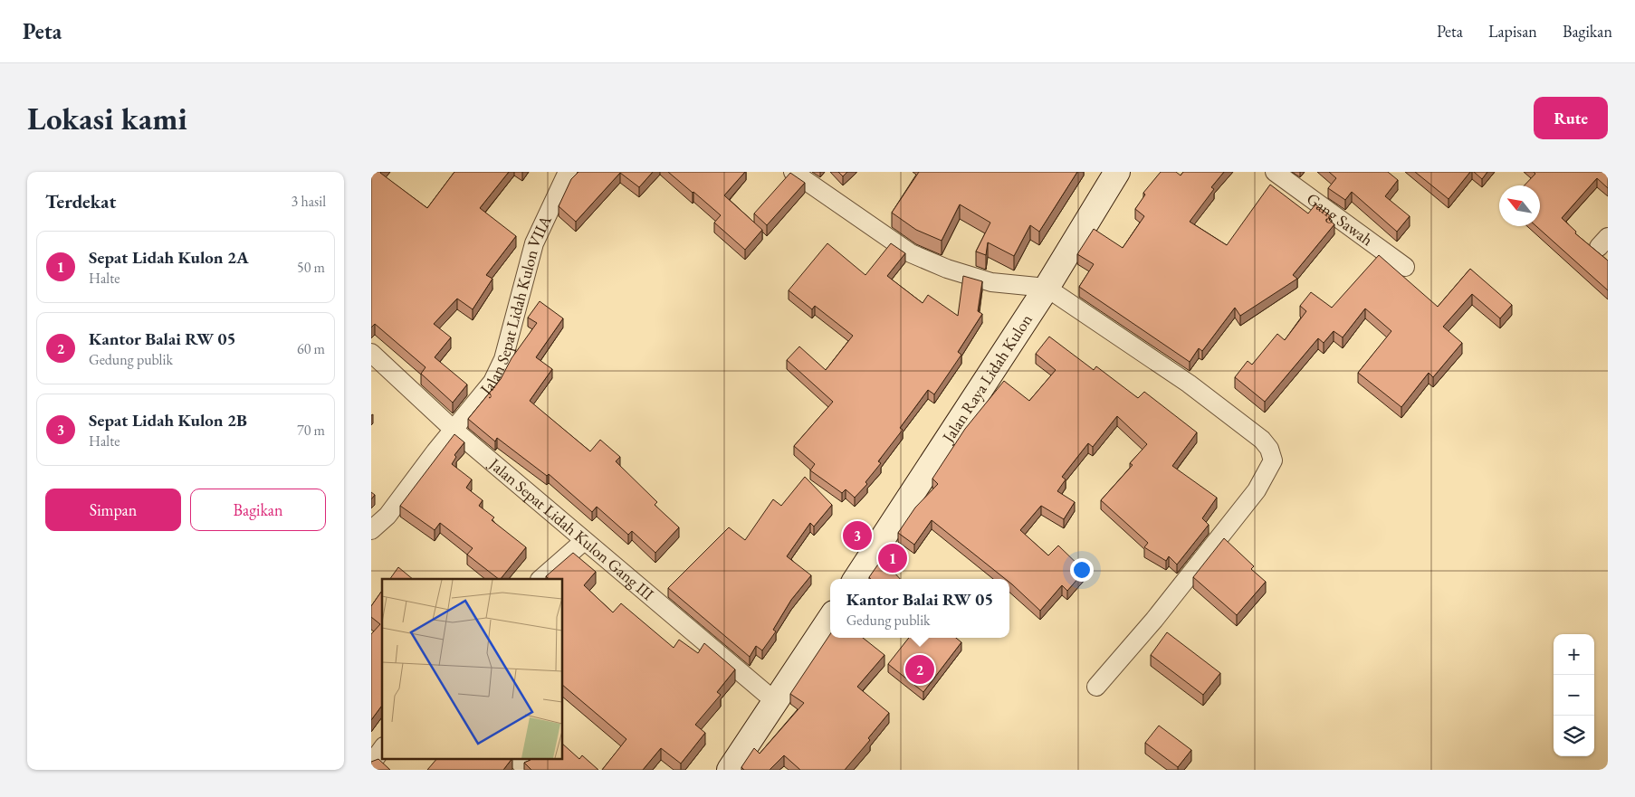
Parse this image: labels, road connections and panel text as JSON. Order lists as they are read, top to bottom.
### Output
{
  "streets": {
    "main road": ["Jalan Raya Lidah Kulon"],
    "street": ["Gang Sawah", "Jalan Sepat Lidah Kulon VIIA", "Jalan Sepat Lidah Kulon Gang III"]
  },
  "crossings": [
    ["Jalan Sepat Lidah Kulon VIIA", "Jalan Sepat Lidah Kulon Gang III"]
  ],
  "north": "top left",
  "page": {
    "header": "Peta",
    "nav": ["Peta", "Lapisan", "Bagikan"],
    "buttons": [
      "Rute",
      ["Simpan", "Bagikan"]
    ],
    "title": "Lokasi kami",
    "heading": ["Terdekat", "3 hasil"],
    "list": [
      {
        "mark": "1",
        "name": "Sepat Lidah Kulon 2A",
        "note": "Halte",
        "value": "50 m"
      },
      {
        "mark": "2",
        "name": "Kantor Balai RW 05",
        "note": "Gedung publik",
        "value": "60 m"
      },
      {
        "mark": "3",
        "name": "Sepat Lidah Kulon 2B",
        "note": "Halte",
        "value": "70 m"
      }
    ],
    "pins": ["3", "1", "2"],
    "popup": ["Kantor Balai RW 05", "Gedung publik"],
    "map_buttons": ["+", "−"]
  }
}
